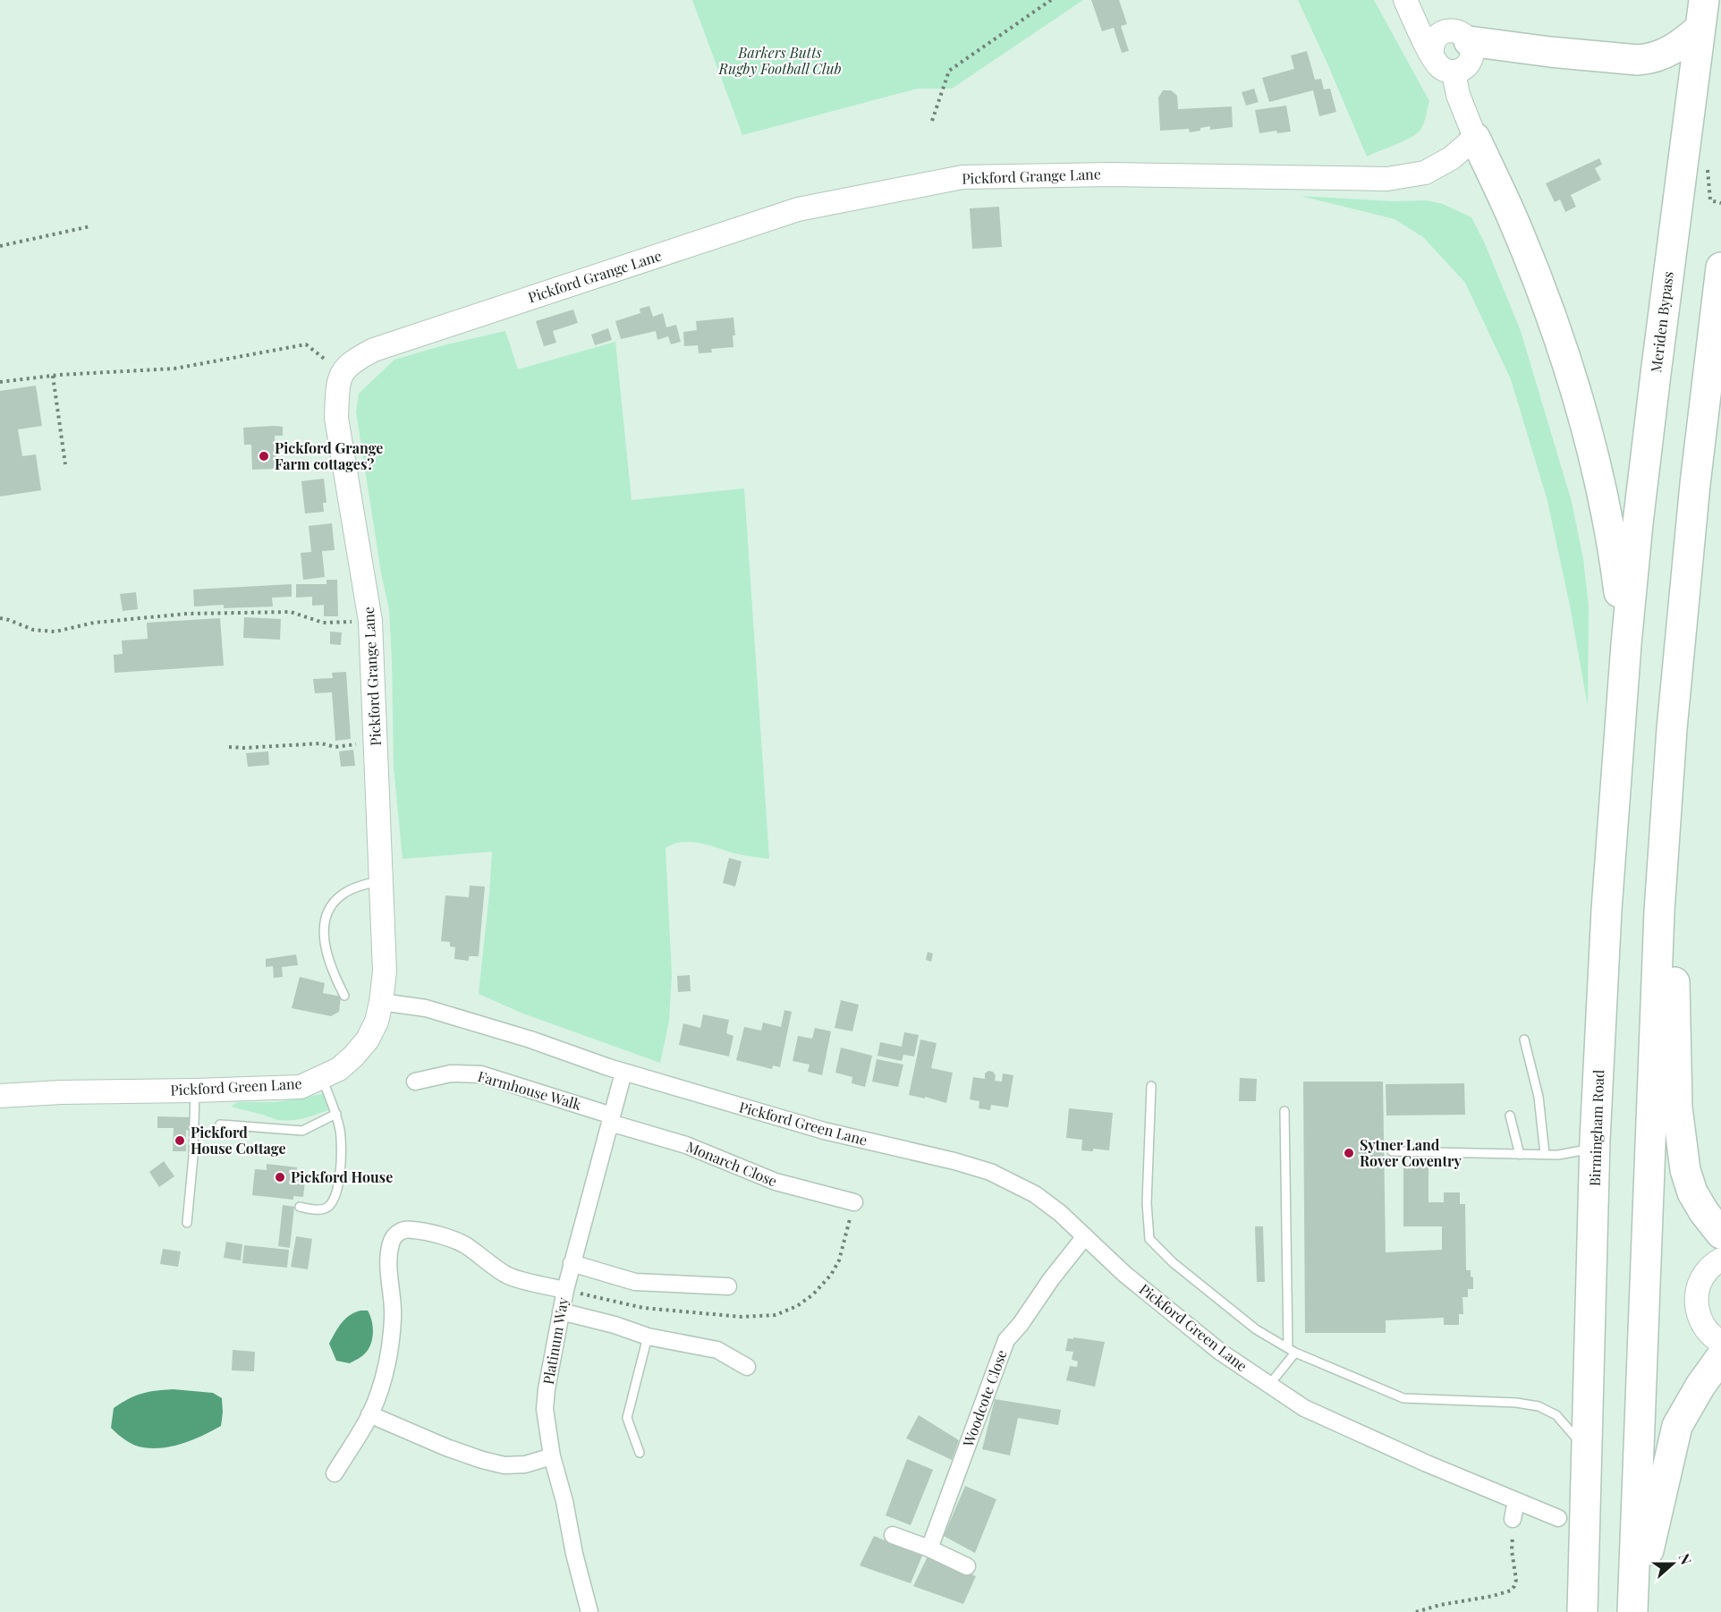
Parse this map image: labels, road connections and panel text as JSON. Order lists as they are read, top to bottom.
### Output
{
  "streets": {
    "highway": ["Meriden Bypass", "Birmingham Road"],
    "street": [
      "Pickford Grange Lane",
      "Pickford Green Lane",
      "Farmhouse Walk",
      "Monarch Close",
      "Platinum Way",
      "Woodcote Close"
    ]
  },
  "crossings": [
    ["Pickford Grange Lane", "Pickford Green Lane"],
    ["Meriden Bypass", "Birmingham Road"],
    ["Pickford Green Lane", "Platinum Way"],
    ["Pickford Green Lane", "Woodcote Close"],
    ["Farmhouse Walk", "Monarch Close"],
    ["Farmhouse Walk", "Platinum Way"],
    ["Monarch Close", "Platinum Way"]
  ],
  "parks": ["Barkers Butts Rugby Football Club"],
  "places": [
    "Pickford Grange Farm cottages?",
    "Pickford House Cottage",
    "Sytner Land Rover Coventry",
    "Pickford House"
  ],
  "north": "right"
}
